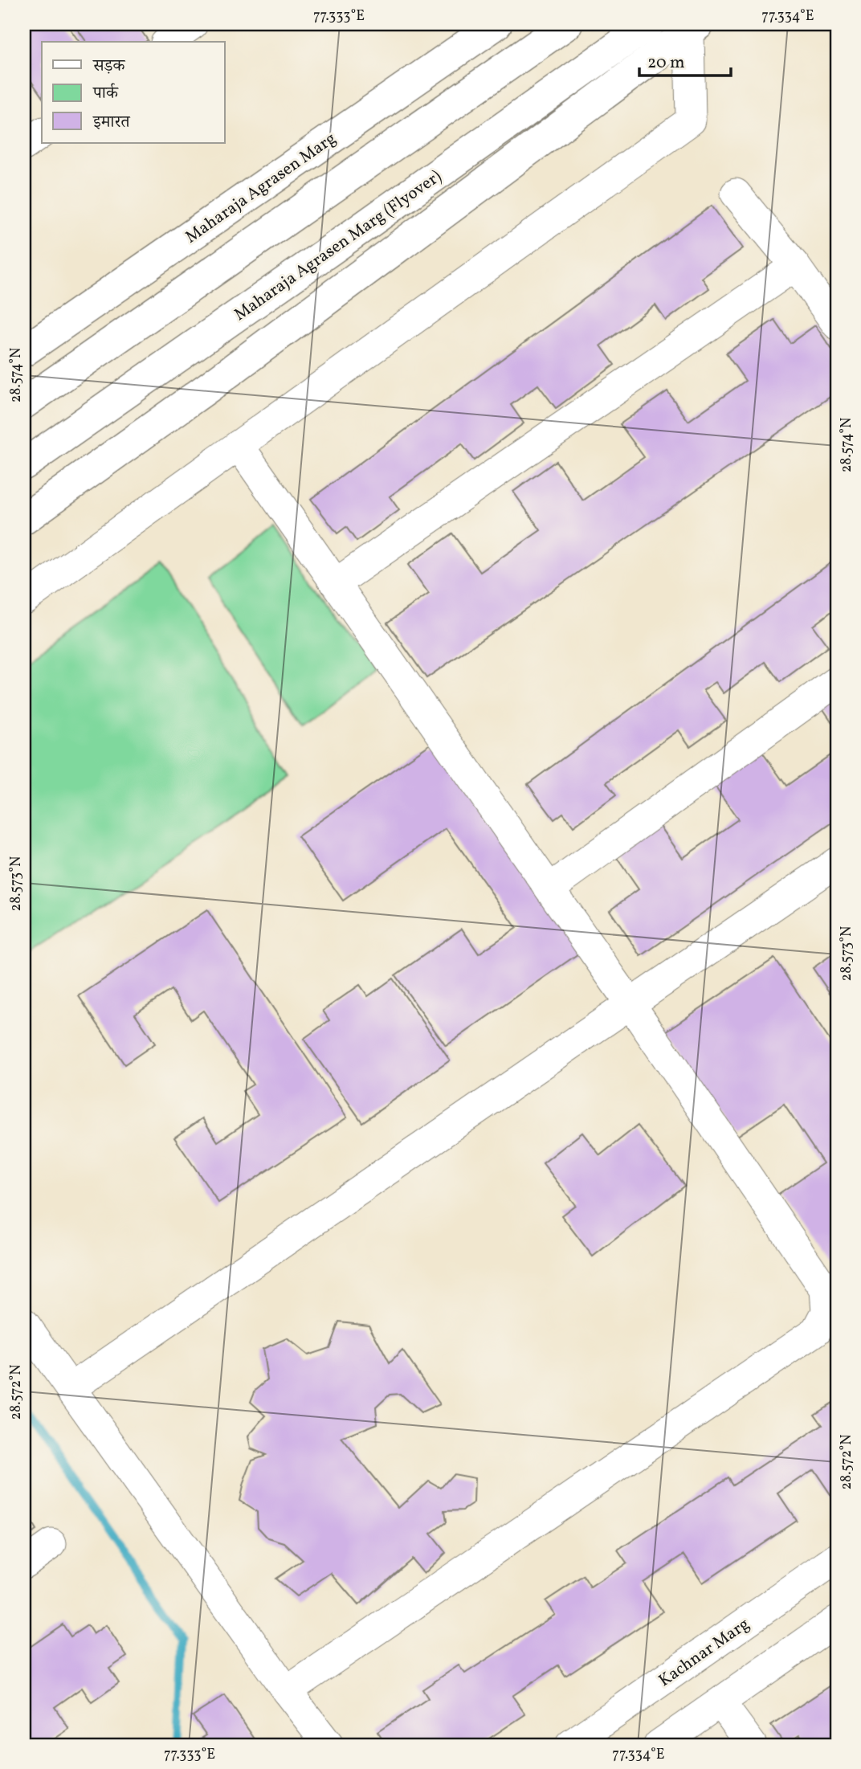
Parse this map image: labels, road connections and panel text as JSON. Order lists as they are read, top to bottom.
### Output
{
  "streets": {
    "main road": ["Maharaja Agrasen Marg", "Maharaja Agrasen Marg (Flyover)"],
    "street": ["Kachnar Marg"]
  },
  "legend": ["सड़क", "पार्क", "इमारत"],
  "scale_bar": "20 m",
  "coordinates": [
    "77.333°E",
    "77.334°E",
    "28.574°N",
    "28.573°N",
    "28.572°N"
  ]
}
